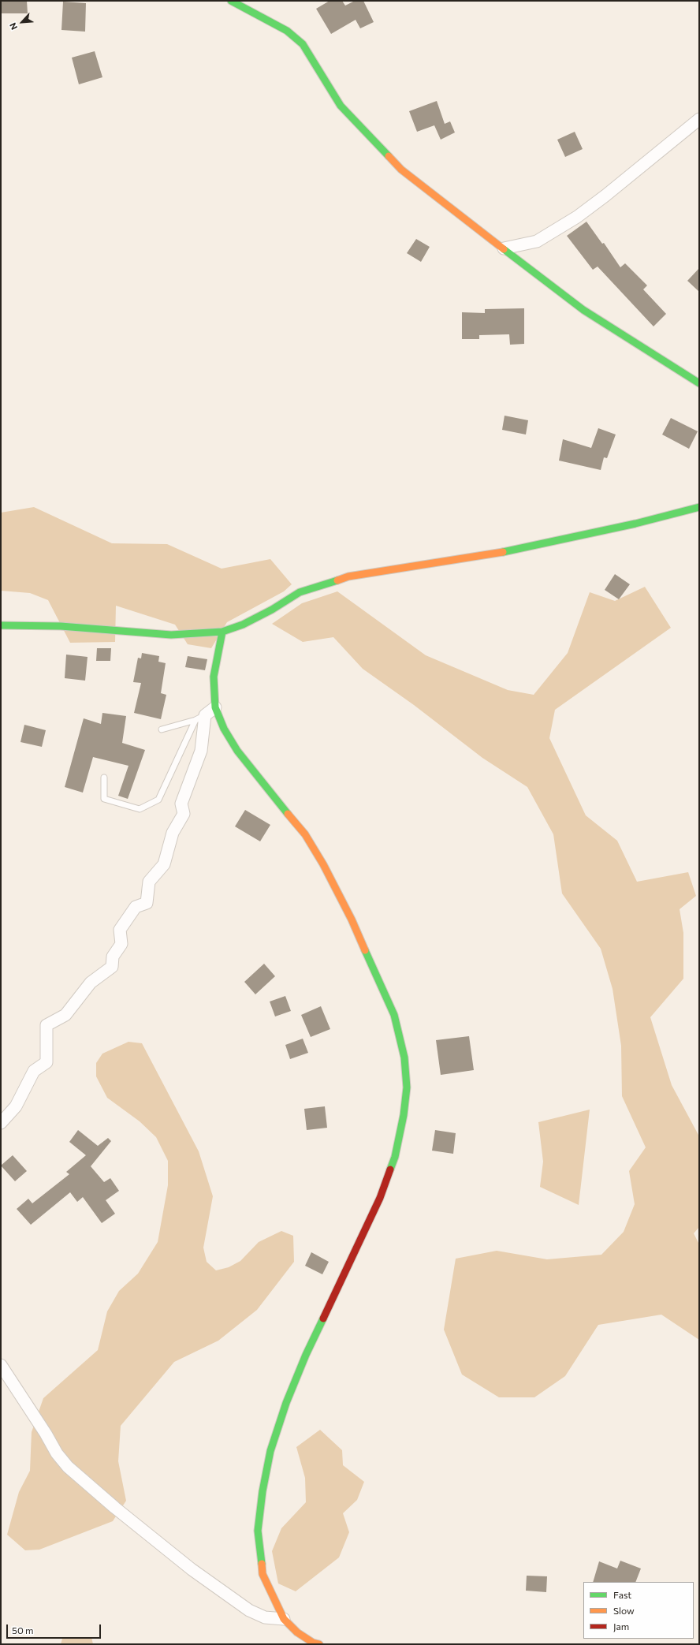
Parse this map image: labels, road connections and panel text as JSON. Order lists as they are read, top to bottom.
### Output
{
  "legend": ["Fast", "Slow", "Jam"],
  "scale_bar": "50 m",
  "north": "bottom left"
}
